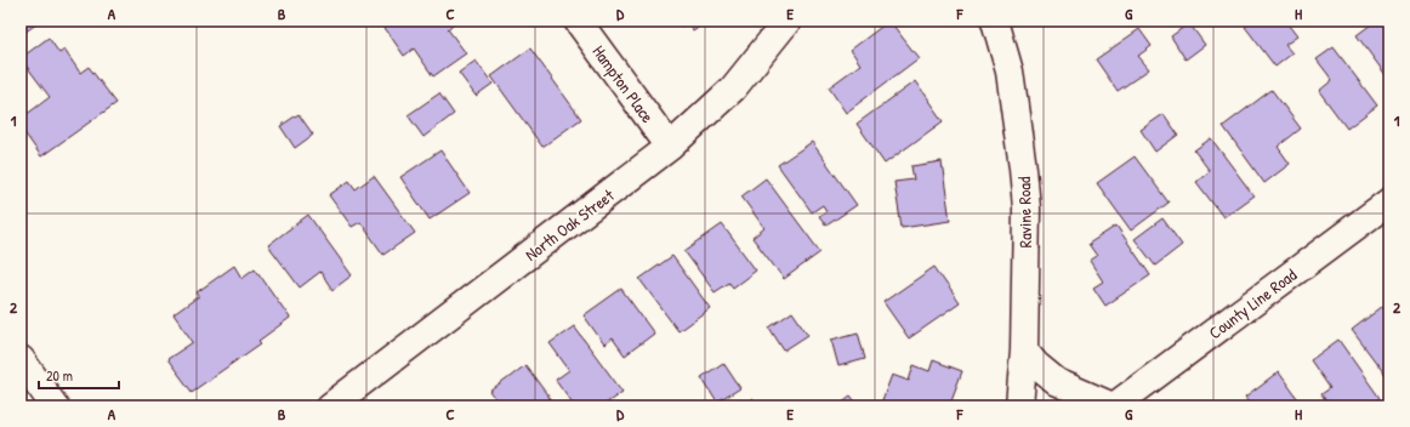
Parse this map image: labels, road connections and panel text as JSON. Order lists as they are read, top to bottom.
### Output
{
  "streets": {
    "street": [
      "Hampton Place",
      "Ravine Road",
      "North Oak Street",
      "County Line Road"
    ]
  },
  "crossings": [
    ["Hampton Place", "North Oak Street"]
  ],
  "scale_bar": "20 m",
  "grid": {
    "columns": [
      "A",
      "B",
      "C",
      "D",
      "E",
      "F",
      "G",
      "H"
    ],
    "rows": ["1", "2"]
  }
}
